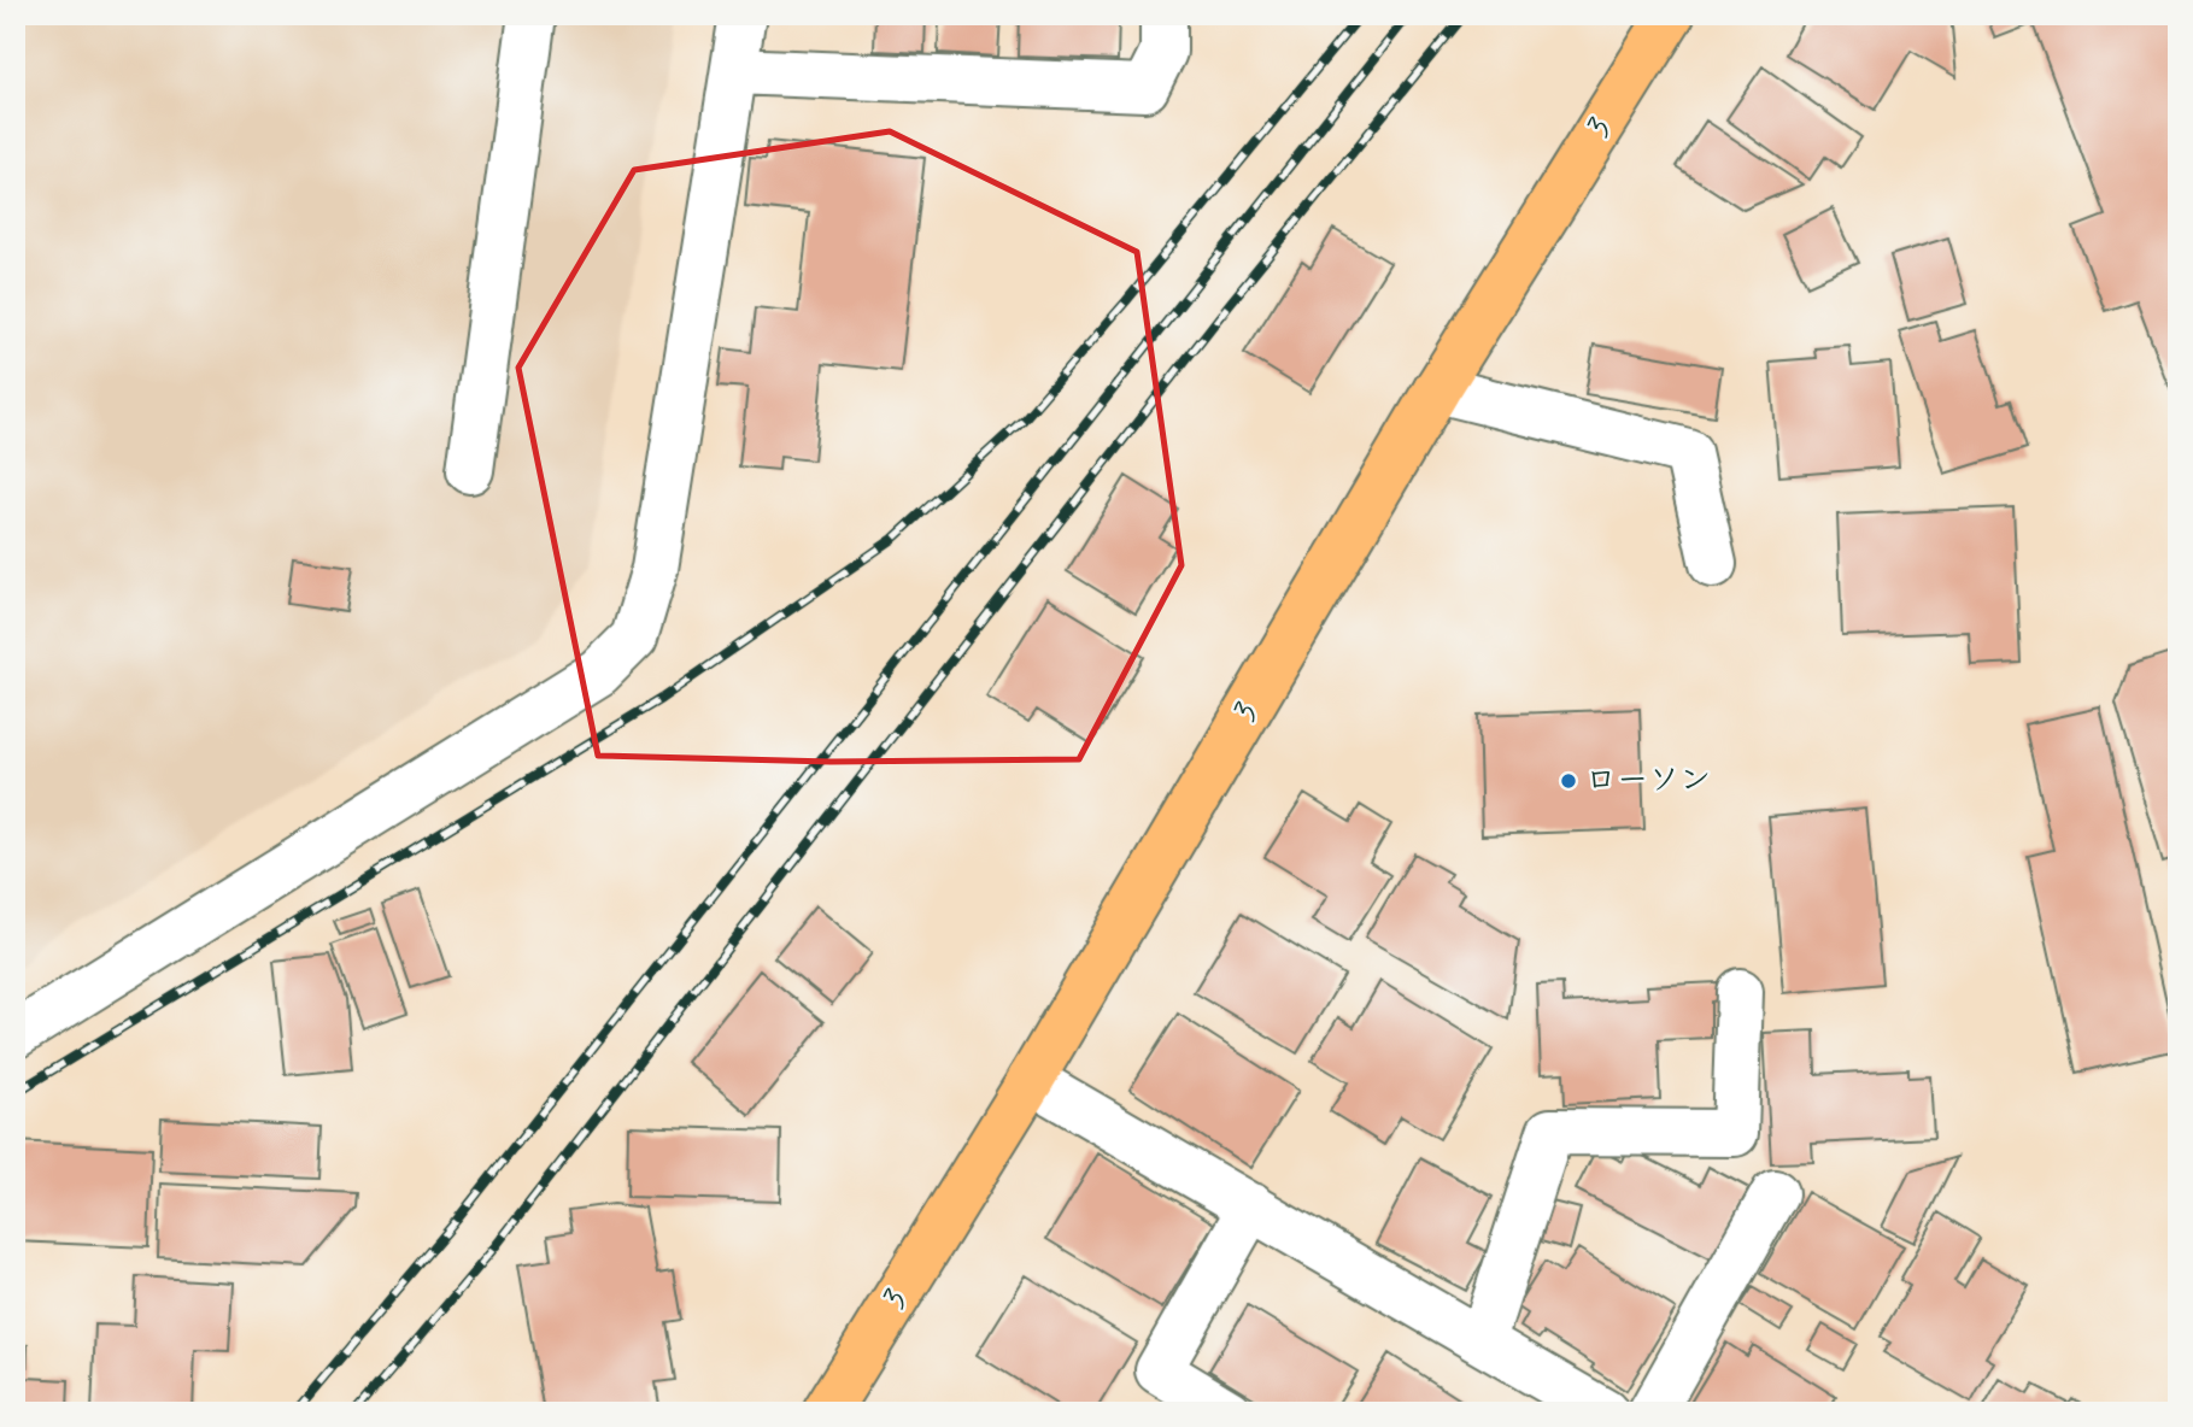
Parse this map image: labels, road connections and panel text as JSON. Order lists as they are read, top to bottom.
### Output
{
  "streets": {
    "main road": ["3"]
  },
  "places": ["ローソン"]
}
